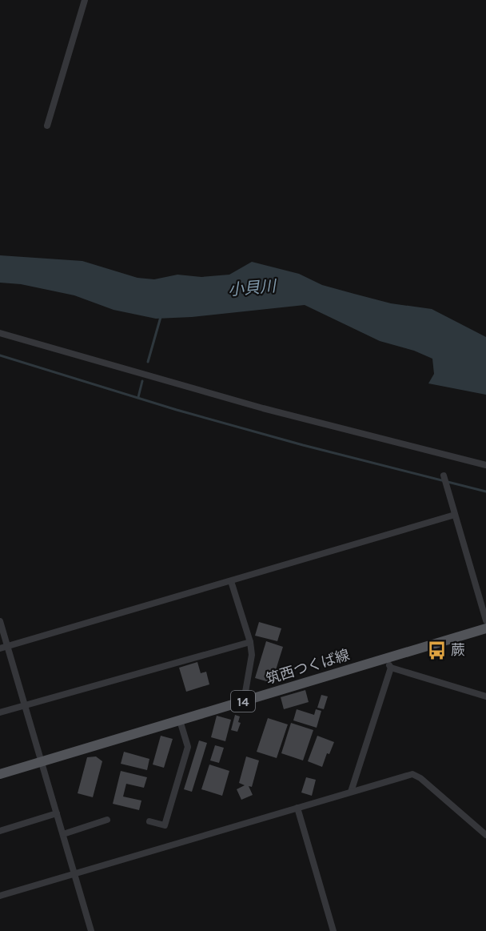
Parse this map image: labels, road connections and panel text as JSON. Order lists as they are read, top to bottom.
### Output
{
  "streets": {
    "main road": ["筑西つくば線", "14"]
  },
  "water": ["小貝川"],
  "places": {
    "bus stop": ["蕨"]
  }
}
